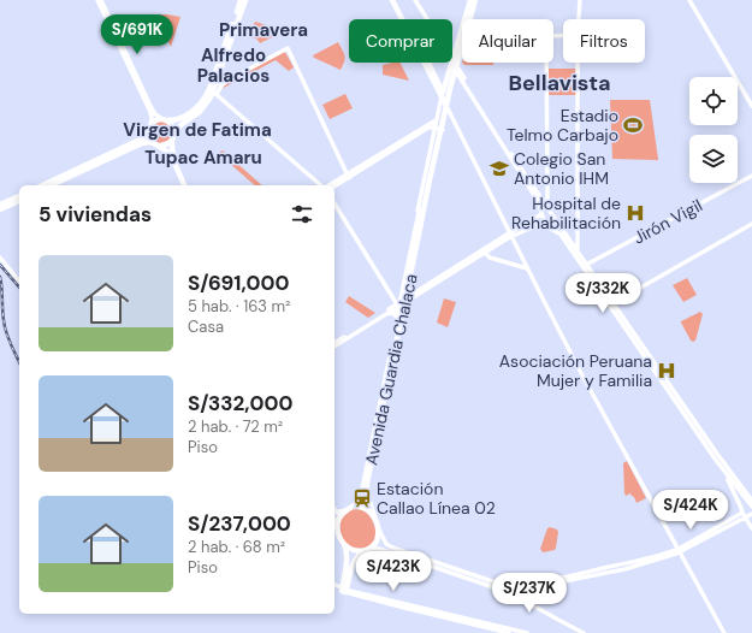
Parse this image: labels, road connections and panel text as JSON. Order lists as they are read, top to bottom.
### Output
{
  "streets": {
    "main road": ["Jirón Vigil", "Avenida Guardia Chalaca"]
  },
  "districts": [
    "Primavera",
    "Alfredo Palacios",
    "Bellavista",
    "Virgen de Fatima",
    "Tupac Amaru"
  ],
  "places": {
    "sports": ["Estadio Telmo Carbajo"],
    "school or university": ["Colegio San Antonio IHM"],
    "hospital": ["Hospital de Rehabilitación", "Asociación Peruana Mujer y Familia"],
    "station": ["Estación Callao Línea 02"]
  },
  "page": {
    "price": [
      "S/691K",
      "S/332K",
      "S/424K",
      "S/423K",
      "S/237K"
    ],
    "chip": ["Comprar", "Alquilar", "Filtros"],
    "heading": "5 viviendas",
    "list": [
      {
        "name": "S/691,000",
        "note": "5 hab. · 163 m² · Casa"
      },
      {
        "name": "S/332,000",
        "note": "2 hab. · 72 m² · Piso"
      },
      {
        "name": "S/237,000",
        "note": "2 hab. · 68 m² · Piso"
      }
    ]
  }
}
